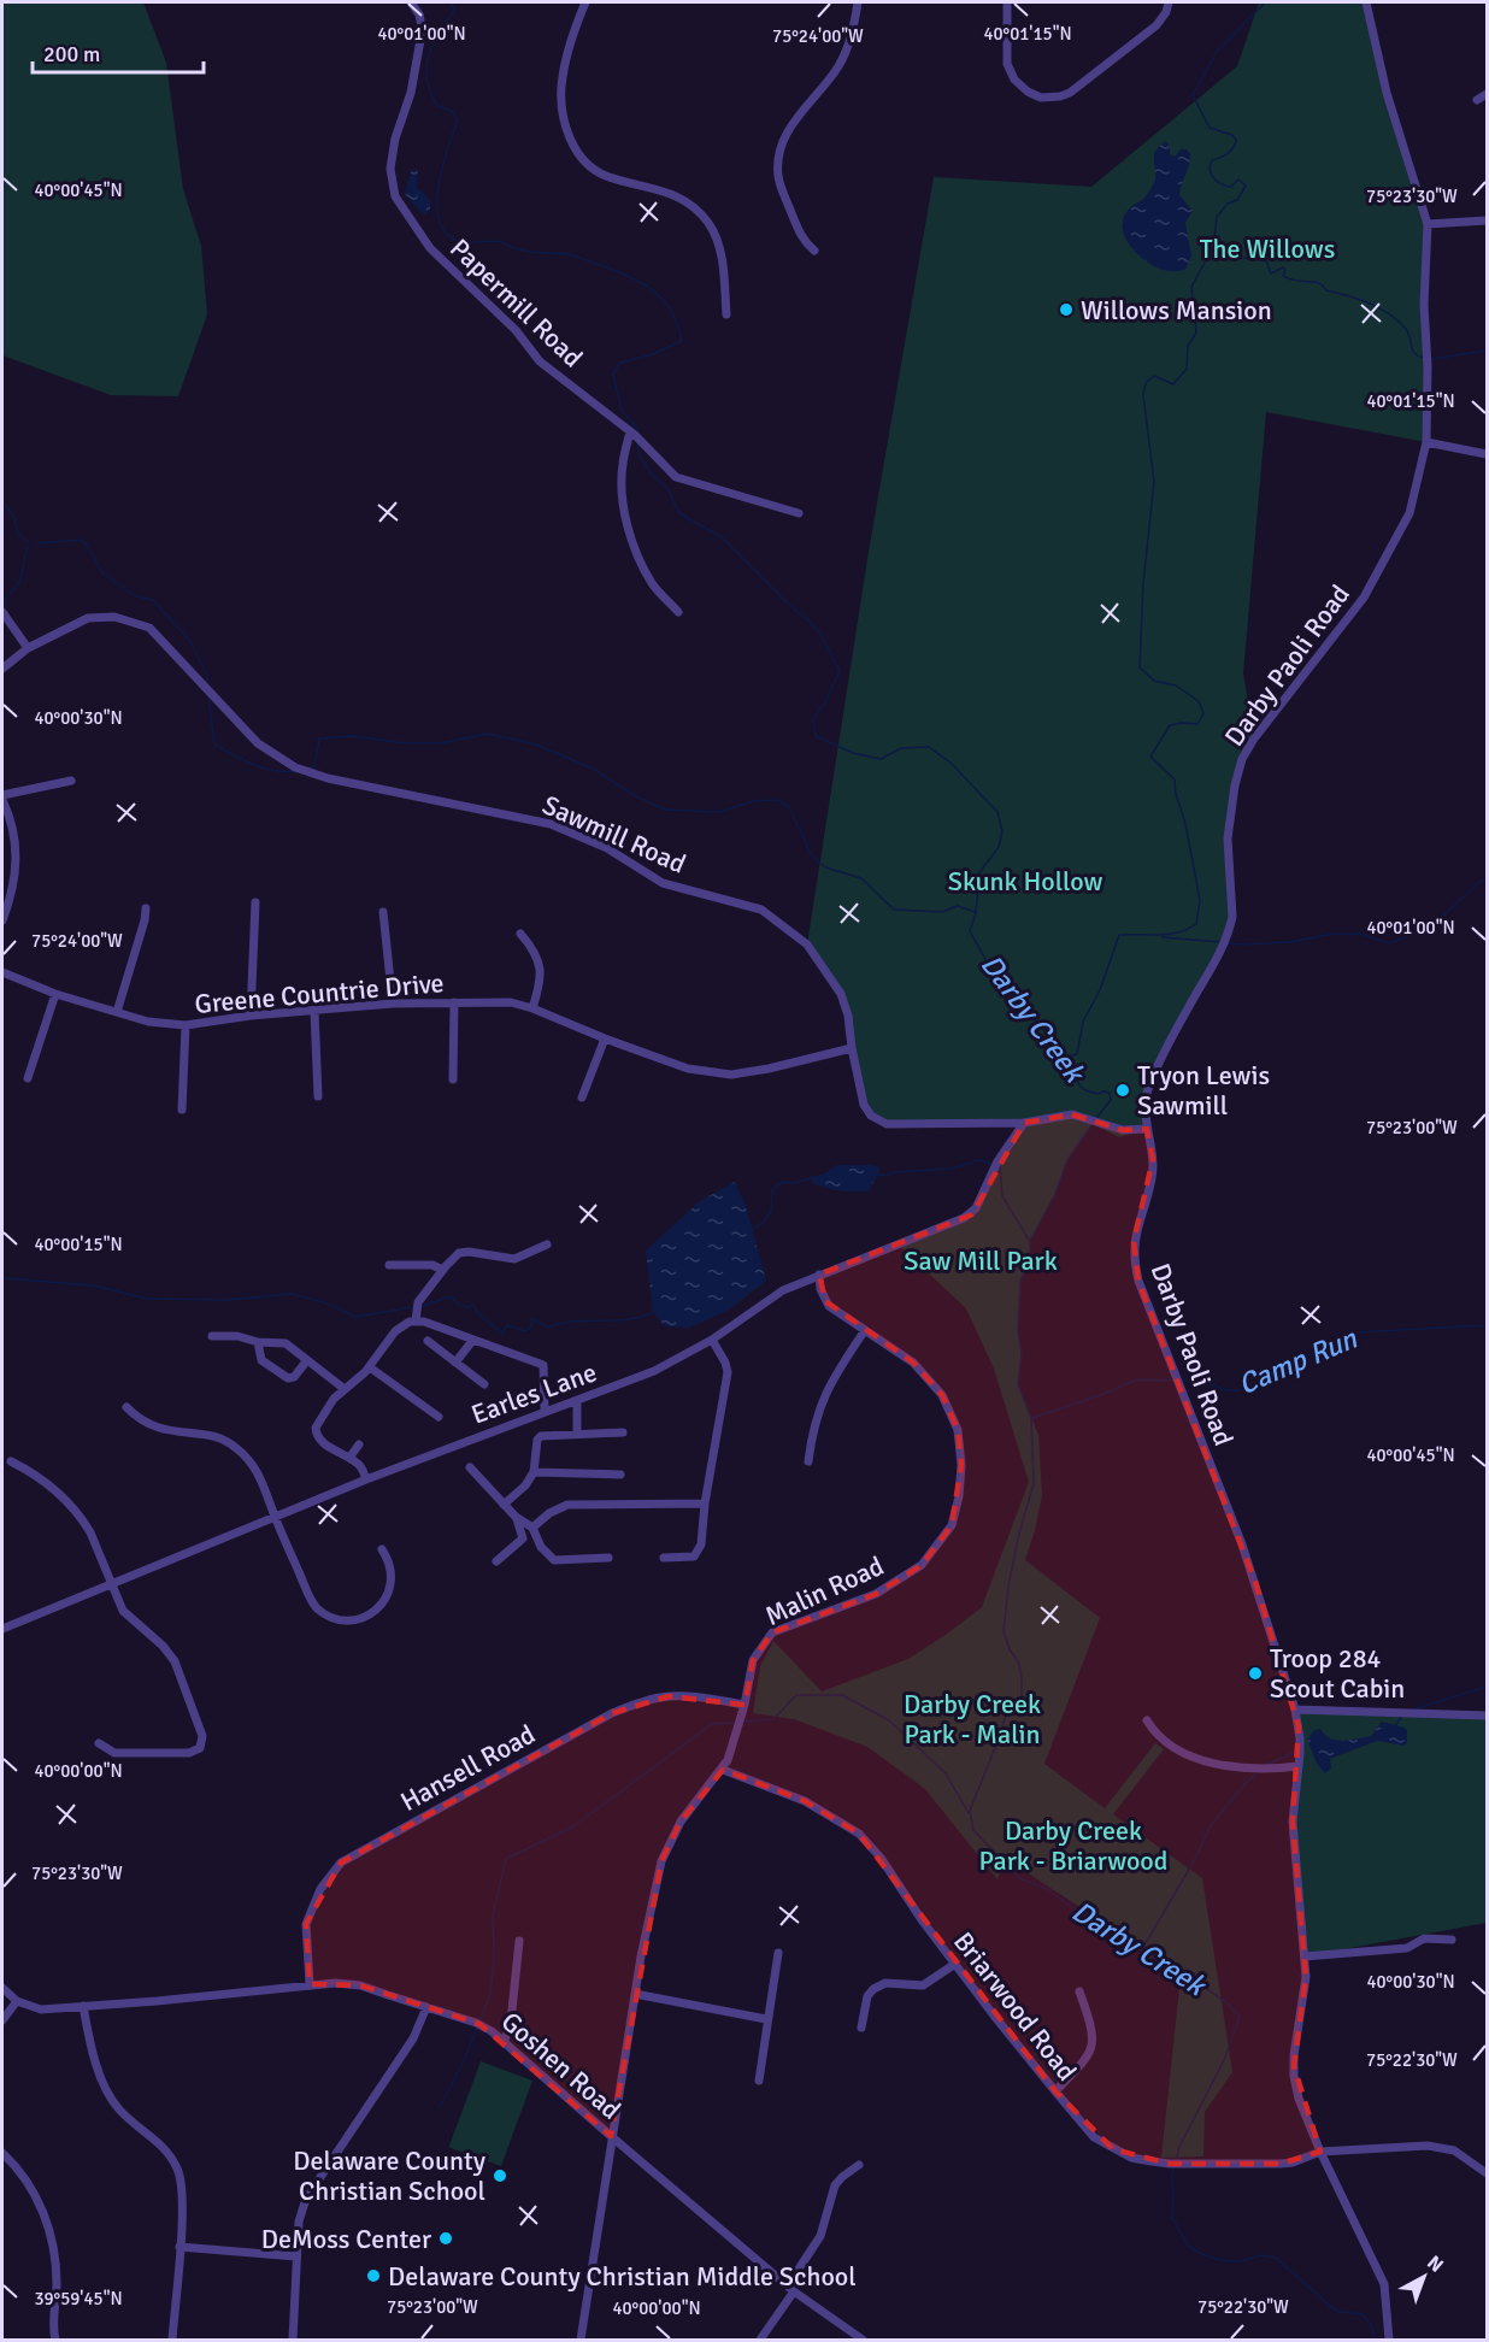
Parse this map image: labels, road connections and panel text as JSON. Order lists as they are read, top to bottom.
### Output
{
  "streets": {
    "street": [
      "Papermill Road",
      "Darby Paoli Road",
      "Sawmill Road",
      "Greene Countrie Drive",
      "Earles Lane",
      "Malin Road",
      "Hansell Road",
      "Briarwood Road",
      "Goshen Road"
    ]
  },
  "crossings": [
    ["Darby Paoli Road", "Sawmill Road"],
    ["Darby Paoli Road", "Briarwood Road"],
    ["Sawmill Road", "Greene Countrie Drive"],
    ["Sawmill Road", "Earles Lane"],
    ["Earles Lane", "Malin Road"],
    ["Malin Road", "Hansell Road"],
    ["Malin Road", "Briarwood Road"],
    ["Malin Road", "Goshen Road"],
    ["Hansell Road", "Goshen Road"]
  ],
  "water": ["Darby Creek", "Camp Run"],
  "parks": [
    "The Willows",
    "Skunk Hollow",
    "Saw Mill Park",
    "Darby Creek Park - Malin",
    "Darby Creek Park - Briarwood"
  ],
  "places": [
    "Willows Mansion",
    "Tryon Lewis Sawmill",
    "Troop 284 Scout Cabin",
    "Delaware County Christian School",
    "DeMoss Center",
    "Delaware County Christian Middle School"
  ],
  "scale_bar": "200 m",
  "north": "top right",
  "coordinates": [
    "40°01'00\"N",
    "40°01'15\"N",
    "75°24'00\"W",
    "40°00'45\"N",
    "75°23'30\"W",
    "40°00'30\"N",
    "75°23'00\"W",
    "40°00'15\"N",
    "40°00'00\"N",
    "75°22'30\"W",
    "39°59'45\"N"
  ]
}
